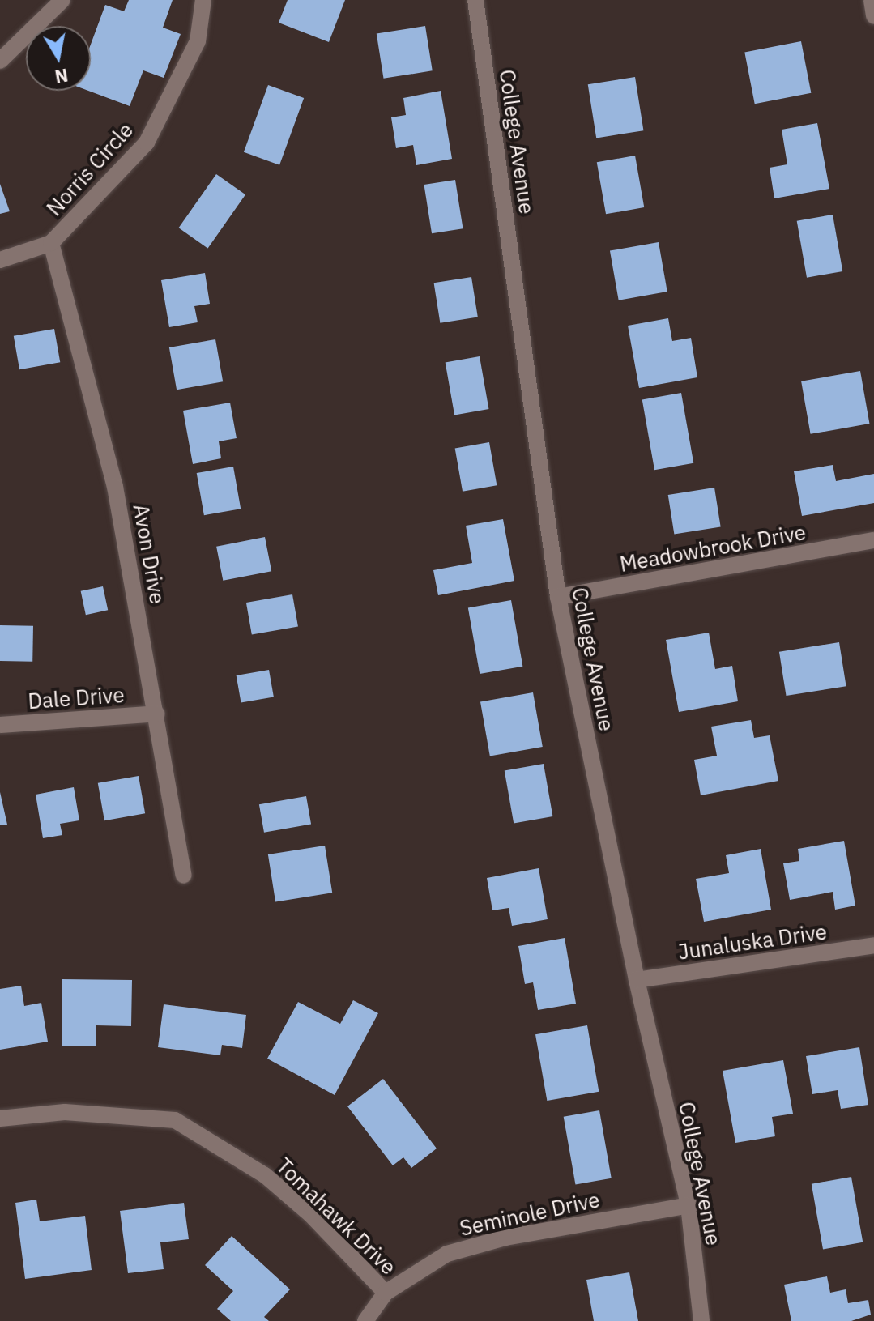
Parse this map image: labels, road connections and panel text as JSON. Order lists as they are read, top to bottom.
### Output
{
  "streets": {
    "street": [
      "College Avenue",
      "Norris Circle",
      "Meadowbrook Drive",
      "Avon Drive",
      "Dale Drive",
      "Junaluska Drive",
      "Seminole Drive",
      "Tomahawk Drive"
    ]
  },
  "crossings": [
    ["College Avenue", "Meadowbrook Drive"],
    ["College Avenue", "Junaluska Drive"],
    ["College Avenue", "Seminole Drive"],
    ["Norris Circle", "Avon Drive"],
    ["Avon Drive", "Dale Drive"],
    ["Seminole Drive", "Tomahawk Drive"]
  ],
  "north": "bottom"
}
